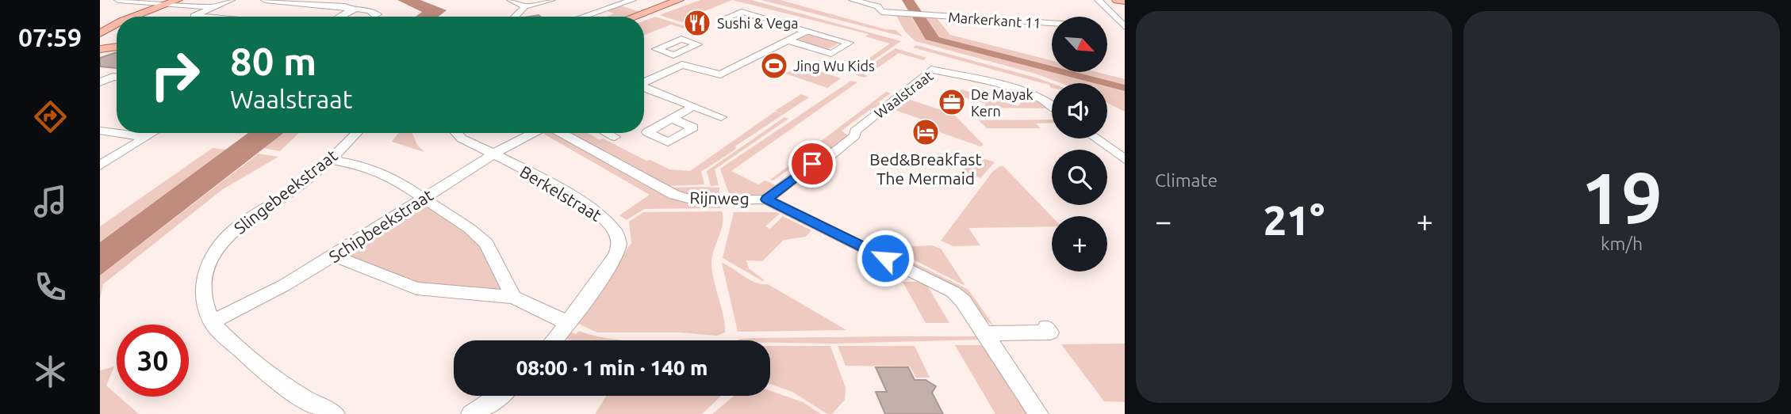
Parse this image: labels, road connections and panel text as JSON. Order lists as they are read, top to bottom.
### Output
{
  "streets": {
    "street": [
      "Markerkant 11",
      "Waalstraat",
      "Slingebeekstraat",
      "Berkelstraat",
      "Rijnweg",
      "Schipbeekstraat"
    ]
  },
  "crossings": [
    ["Waalstraat", "Rijnweg"],
    ["Slingebeekstraat", "Schipbeekstraat"],
    ["Berkelstraat", "Schipbeekstraat"]
  ],
  "places": {
    "restaurant": ["Sushi & Vega"],
    "sports": ["Jing Wu Kids"],
    "office": ["De Mayak Kern"],
    "hotel": ["Bed&Breakfast The Mermaid"]
  },
  "north": "bottom right",
  "page": {
    "tabs": "07:59",
    "tile": [
      "Climate",
      ["19", "km/h"]
    ],
    "map_buttons": "+",
    "turn": ["80 m", "Waalstraat"],
    "heat": ["−", "21°", "+"],
    "limit": "30",
    "trip": "08:00 · 1 min · 140 m"
  }
}
